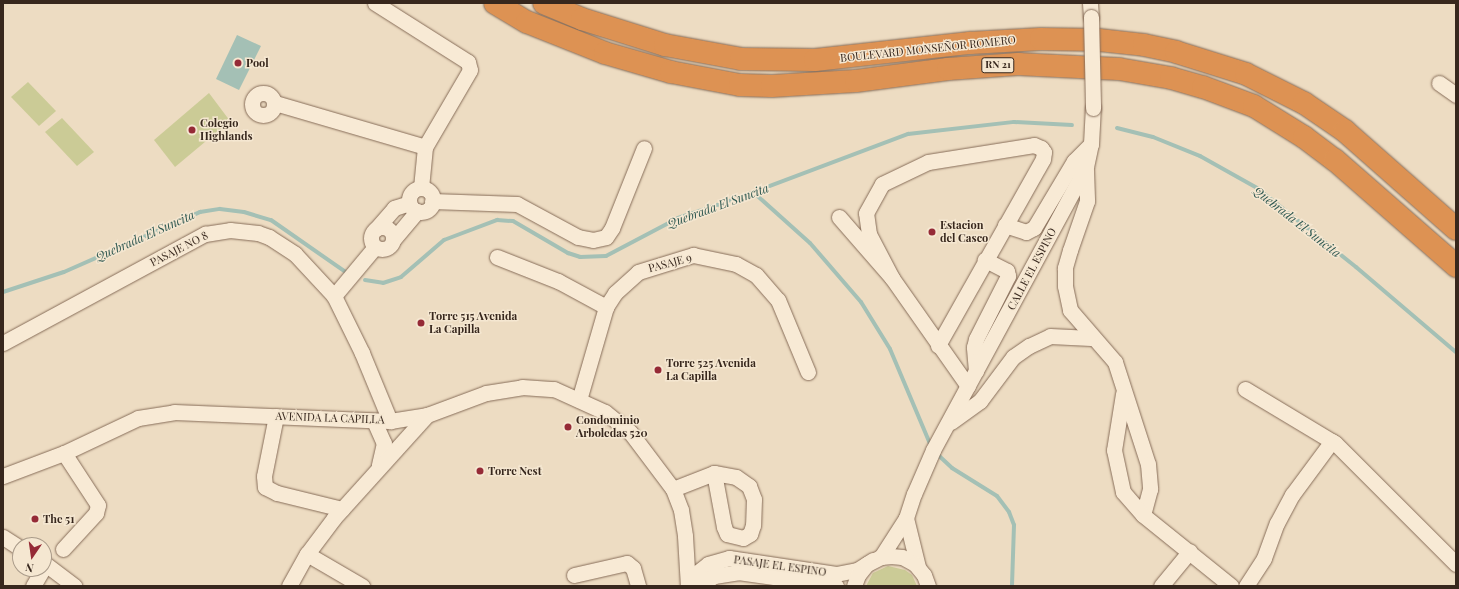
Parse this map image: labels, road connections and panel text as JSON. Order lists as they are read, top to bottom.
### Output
{
  "streets": {
    "highway": ["BOULEVARD MONSEÑOR ROMERO", "RN 21"],
    "street": [
      "PASAJE NO 8",
      "PASAJE 9",
      "CALLE EL ESPINO",
      "AVENIDA LA CAPILLA",
      "PASAJE EL ESPINO"
    ]
  },
  "crossings": [
    ["PASAJE NO 8", "AVENIDA LA CAPILLA"],
    ["PASAJE 9", "AVENIDA LA CAPILLA"],
    ["CALLE EL ESPINO", "PASAJE EL ESPINO"],
    ["AVENIDA LA CAPILLA", "PASAJE EL ESPINO"]
  ],
  "water": ["Quebrada El Suncita"],
  "places": [
    "Pool",
    "Colegio Highlands",
    "Estacion del Casco",
    "Torre 515 Avenida La Capilla",
    "Torre 525 Avenida La Capilla",
    "Condominio Arboledas 520",
    "Torre Nest",
    "The 51"
  ],
  "north": "bottom"
}
